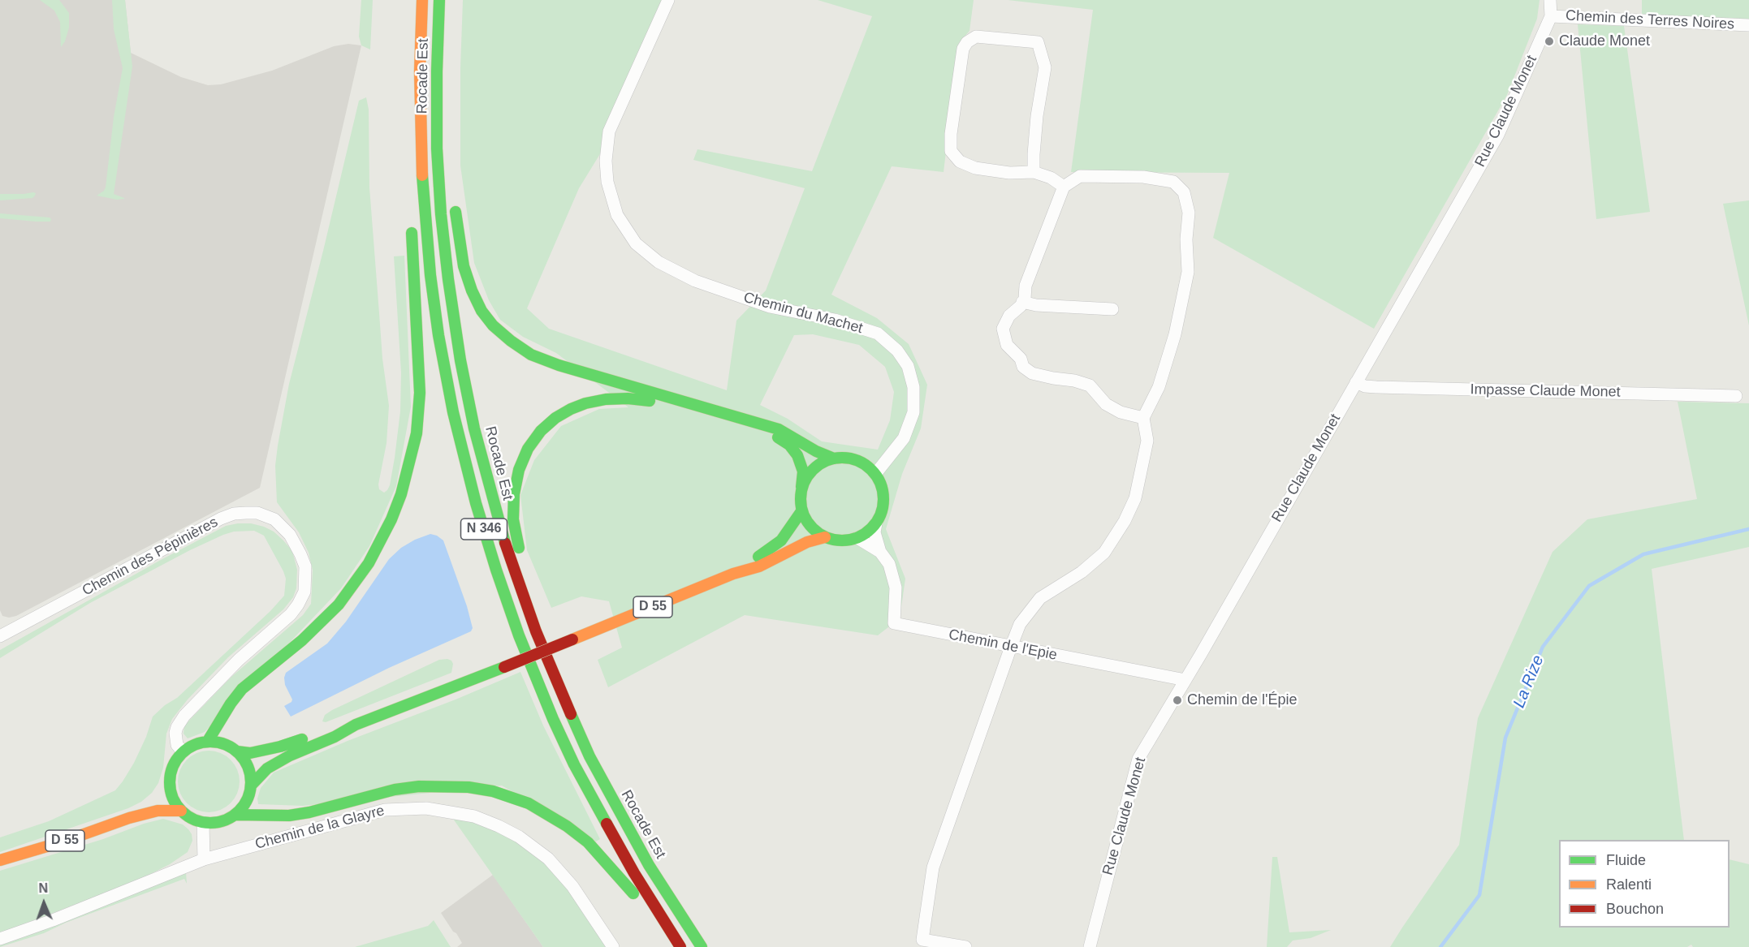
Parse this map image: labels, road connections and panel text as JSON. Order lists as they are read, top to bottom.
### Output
{
  "streets": {
    "main road": ["Rocade Est", "N 346", "D 55"],
    "street": [
      "Chemin des Terres Noires",
      "Rue Claude Monet",
      "Chemin du Machet",
      "Impasse Claude Monet",
      "Chemin des Pépinières",
      "Chemin de l'Epie",
      "Chemin de la Glayre"
    ]
  },
  "crossings": [
    ["Chemin des Terres Noires", "Rue Claude Monet"],
    ["Rue Claude Monet", "Impasse Claude Monet"],
    ["Rue Claude Monet", "Chemin de l'Epie"],
    ["Chemin du Machet", "D 55"],
    ["Chemin du Machet", "Chemin de l'Epie"],
    ["Chemin des Pépinières", "D 55"],
    ["D 55", "Chemin de l'Epie"]
  ],
  "water": ["La Rize"],
  "places": ["Claude Monet", "Chemin de l'Épie"],
  "legend": ["Fluide", "Ralenti", "Bouchon"],
  "north": "top"
}
